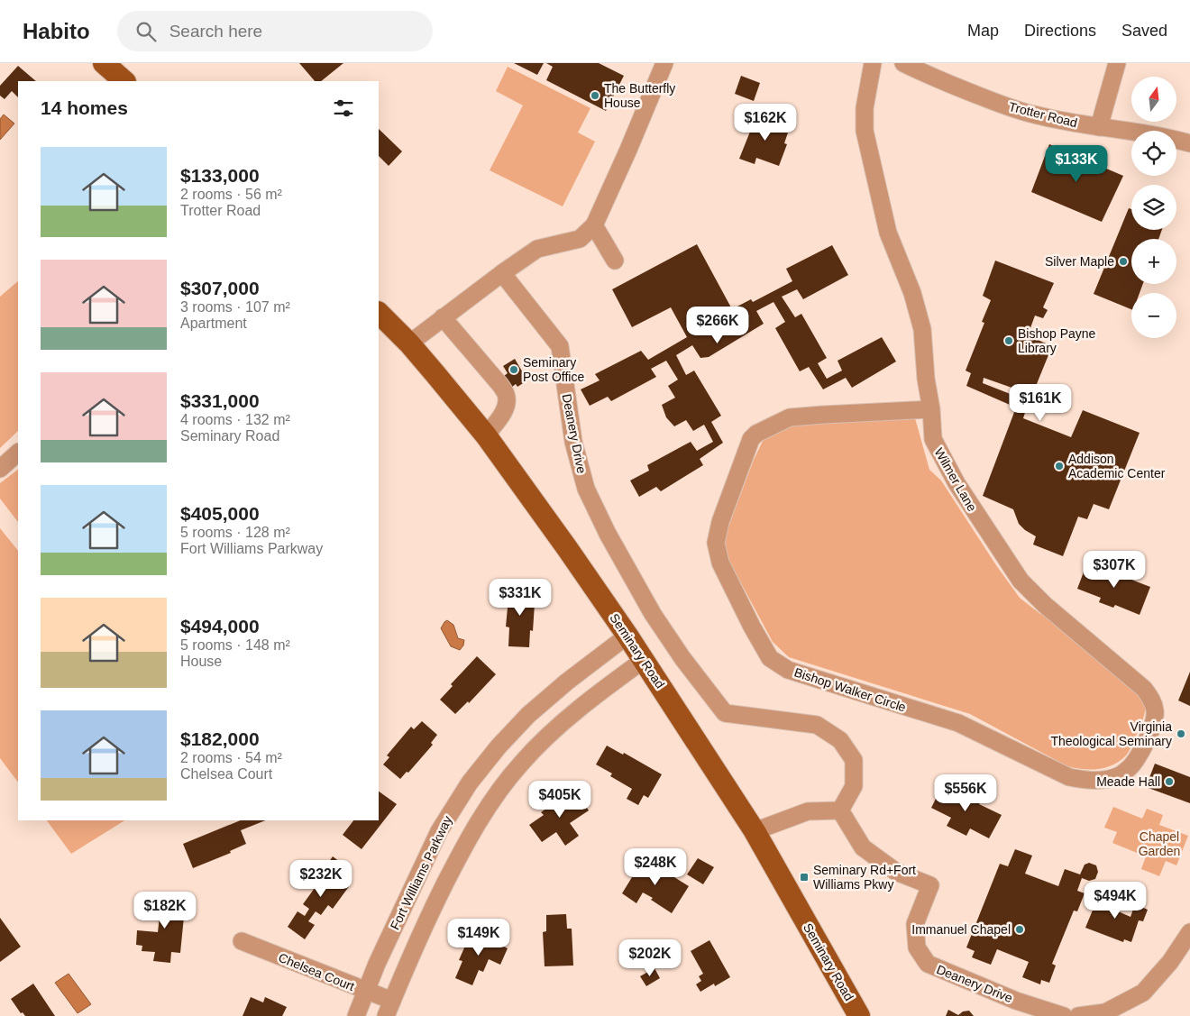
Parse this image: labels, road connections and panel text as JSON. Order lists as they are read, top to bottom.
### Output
{
  "streets": {
    "main road": ["Seminary Road"],
    "street": [
      "Trotter Road",
      "Deanery Drive",
      "Wilmer Lane",
      "Bishop Walker Circle",
      "Fort Williams Parkway",
      "Chelsea Court"
    ]
  },
  "crossings": [
    ["Wilmer Lane", "Bishop Walker Circle"],
    ["Seminary Road", "Fort Williams Parkway"],
    ["Fort Williams Parkway", "Chelsea Court"]
  ],
  "parks": ["Chapel Garden"],
  "places": {
    "other": [
      "The Butterfly House",
      "Silver Maple",
      "Bishop Payne Library",
      "Seminary Post Office",
      "Addison Academic Center",
      "Virginia Theological Seminary",
      "Meade Hall",
      "Immanuel Chapel"
    ],
    "transit": ["Seminary Rd+Fort Williams Pkwy"]
  },
  "north": "top",
  "page": {
    "header": "Habito",
    "search": "Search here",
    "nav": ["Map", "Directions", "Saved"],
    "map_buttons": ["+", "−"],
    "heading": "14 homes",
    "price": [
      "$162K",
      "$133K",
      "$266K",
      "$161K",
      "$307K",
      "$331K",
      "$556K",
      "$405K",
      "$248K",
      "$232K",
      "$494K",
      "$182K",
      "$149K",
      "$202K"
    ],
    "list": [
      {
        "name": "$133,000",
        "note": "2 rooms · 56 m² · Trotter Road"
      },
      {
        "name": "$307,000",
        "note": "3 rooms · 107 m² · Apartment"
      },
      {
        "name": "$331,000",
        "note": "4 rooms · 132 m² · Seminary Road"
      },
      {
        "name": "$405,000",
        "note": "5 rooms · 128 m² · Fort Williams Parkway"
      },
      {
        "name": "$494,000",
        "note": "5 rooms · 148 m² · House"
      },
      {
        "name": "$182,000",
        "note": "2 rooms · 54 m² · Chelsea Court"
      }
    ]
  }
}
